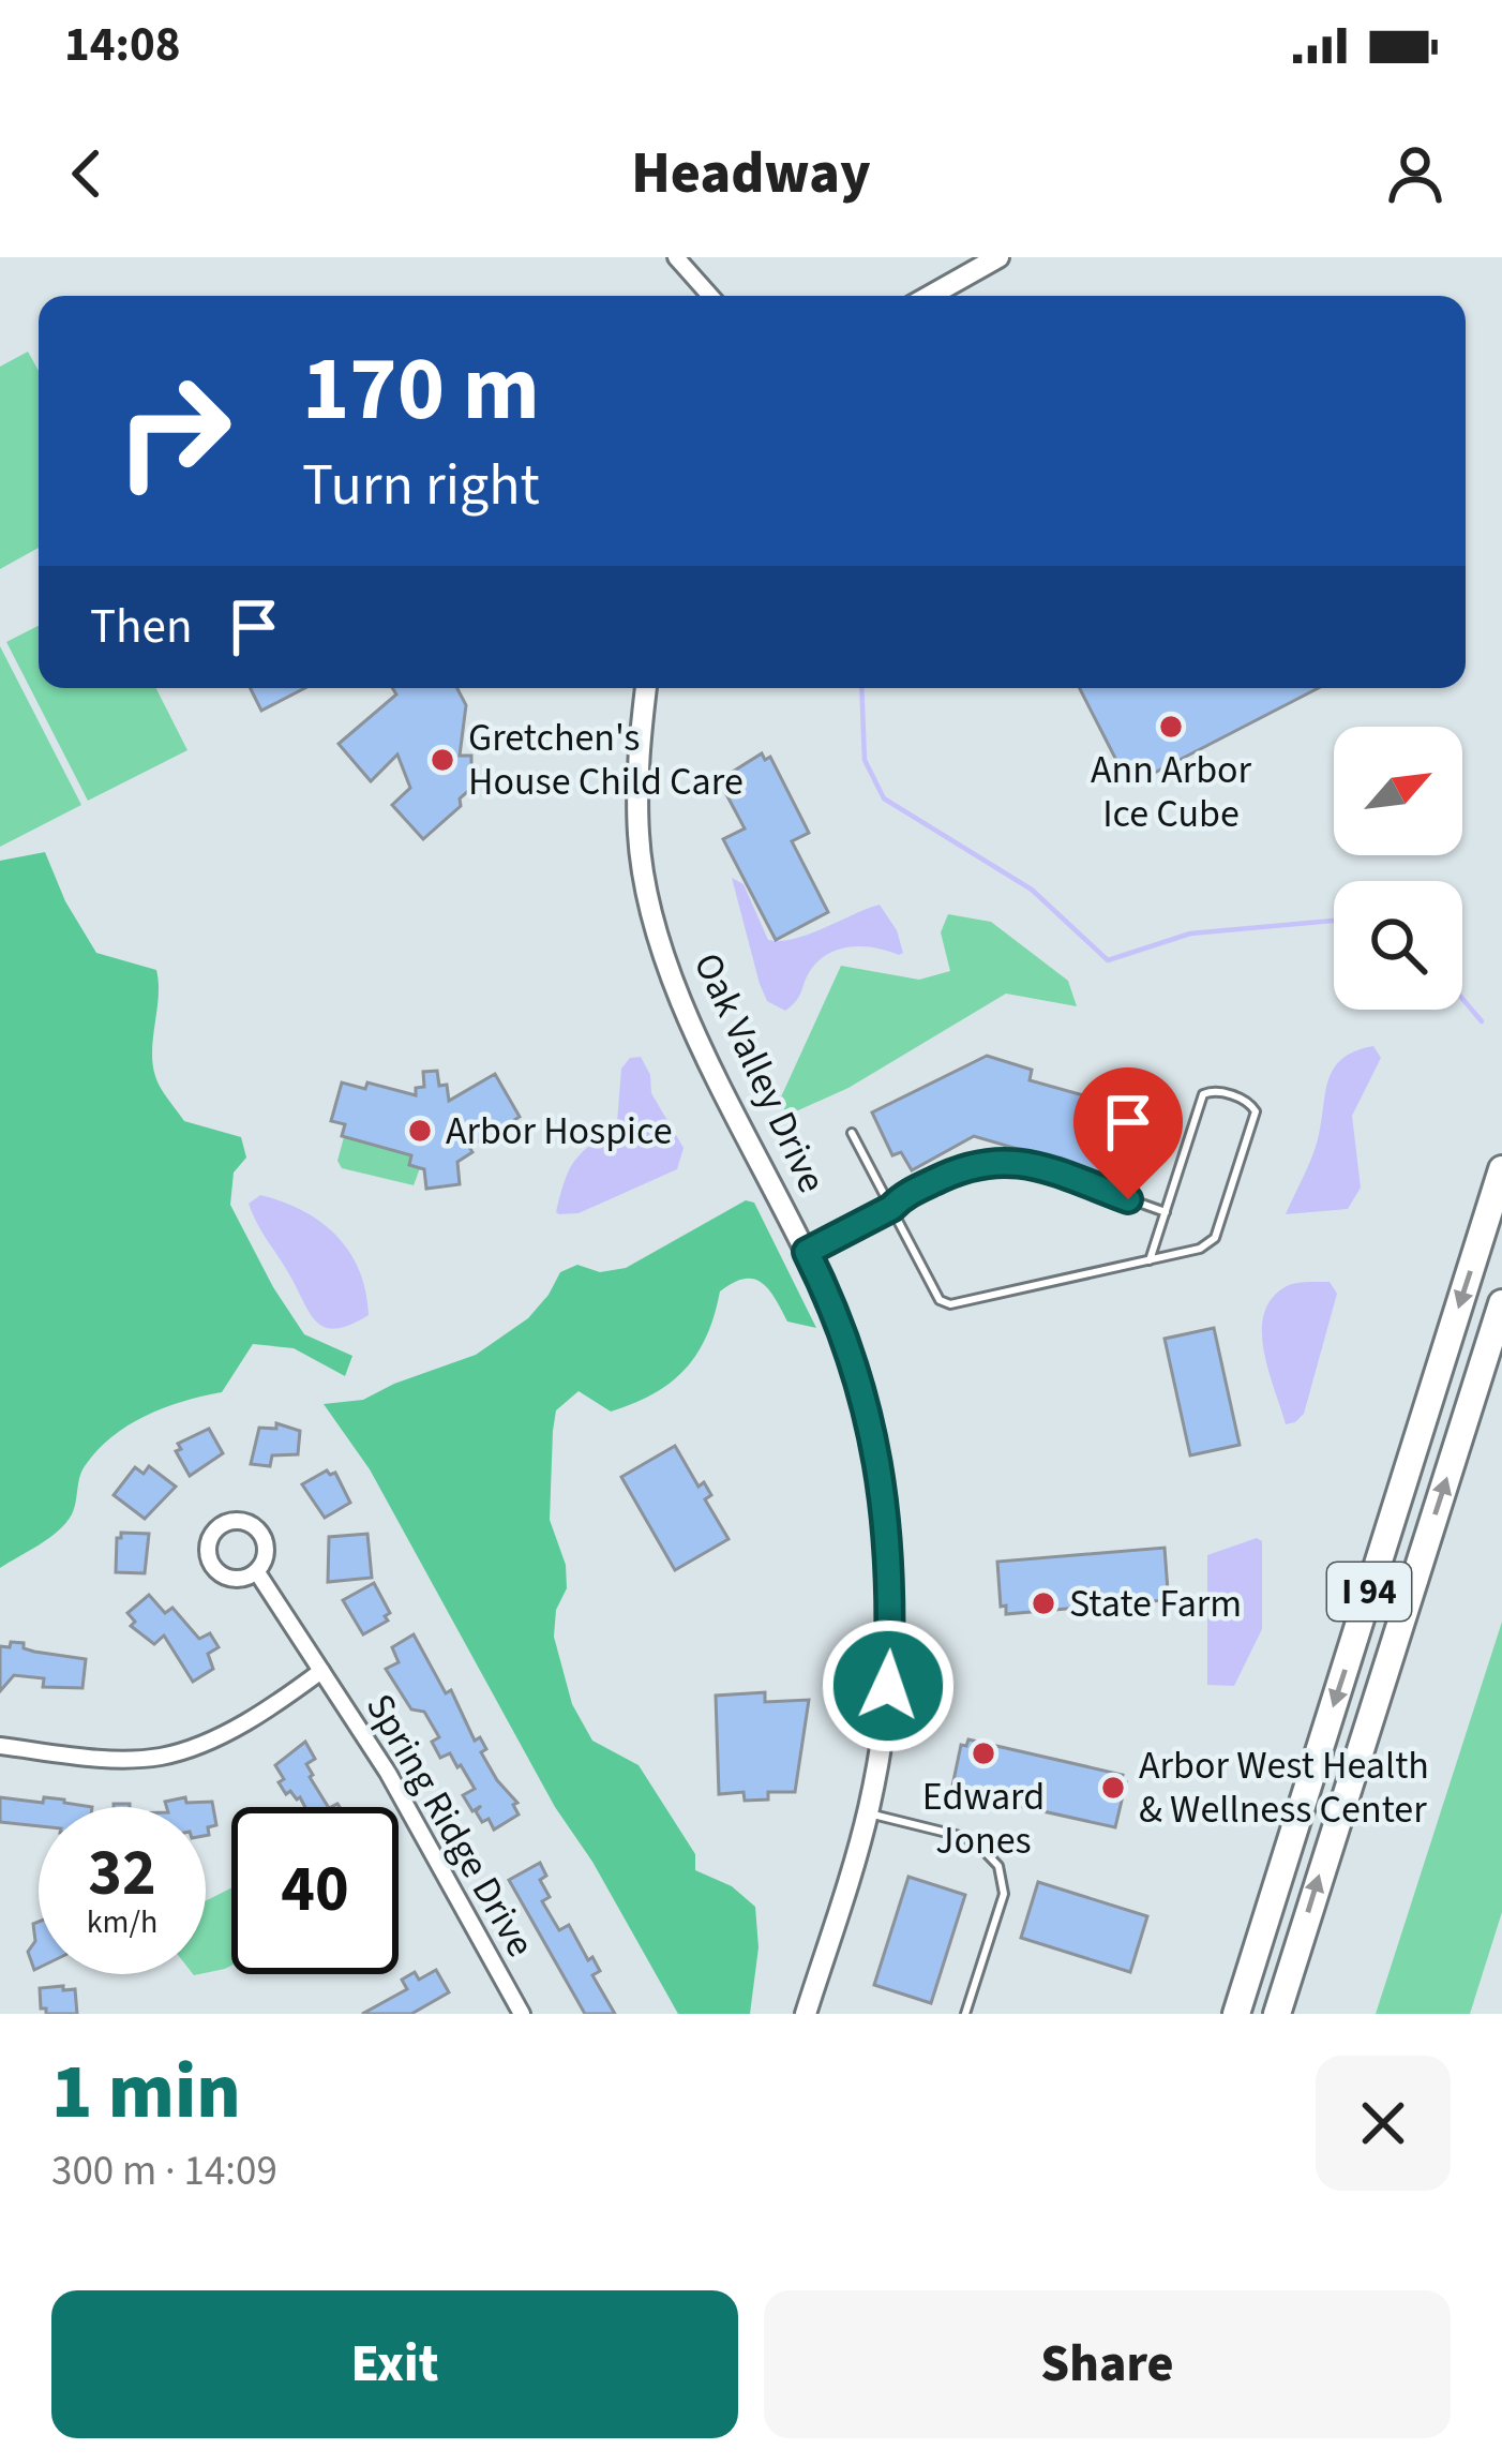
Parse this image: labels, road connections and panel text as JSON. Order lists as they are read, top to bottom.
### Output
{
  "streets": {
    "highway": ["I 94"],
    "street": ["Oak Valley Drive", "Spring Ridge Drive"]
  },
  "places": [
    "Ann Arbor Ice Cube",
    "Gretchen's House Child Care",
    "Arbor Hospice",
    "State Farm",
    "Edward Jones",
    "Arbor West Health & Wellness Center"
  ],
  "north": "top right",
  "page": {
    "status": "14:08",
    "header": "Headway",
    "turn": ["170 m", "Turn right"],
    "then": "Then",
    "speed": "32 km/h",
    "limit": "40",
    "heading": ["1 min", "300 m · 14:09"],
    "buttons": ["Exit", "Share"]
  }
}
